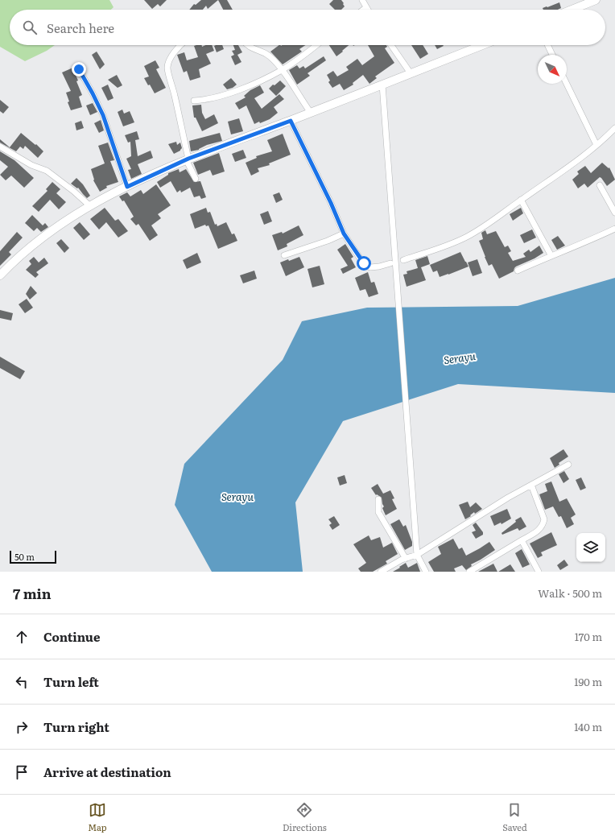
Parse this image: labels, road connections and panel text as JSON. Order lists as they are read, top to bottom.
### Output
{
  "water": ["Serayu"],
  "scale_bar": "50 m",
  "north": "bottom right",
  "page": {
    "search": "Search here",
    "scale": "50 m",
    "heading": ["7 min", "Walk · 500 m"],
    "list": [
      ["Continue", "170 m"],
      ["Turn left", "190 m"],
      ["Turn right", "140 m"],
      "Arrive at destination"
    ],
    "nav": ["Map", "Directions", "Saved"]
  }
}
